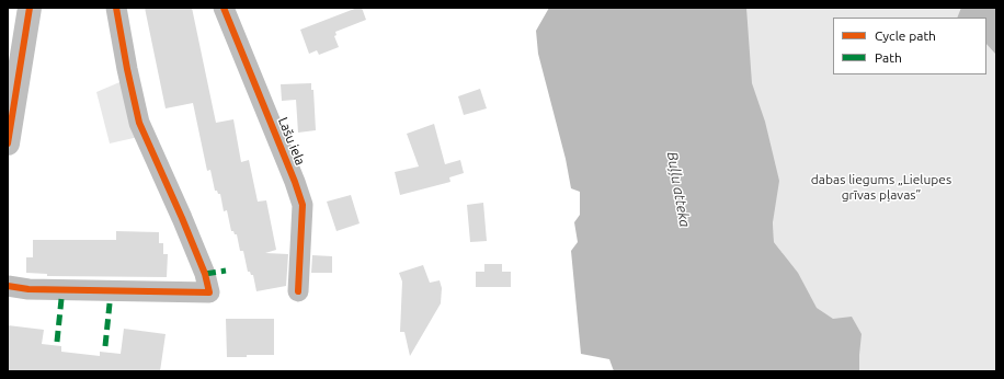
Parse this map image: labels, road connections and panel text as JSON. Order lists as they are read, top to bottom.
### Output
{
  "streets": {
    "street": ["Lašu iela"]
  },
  "water": ["Buļļu atteka"],
  "parks": ["dabas liegums „Lielupes grīvas pļavas”"],
  "legend": ["Cycle path", "Path"]
}
